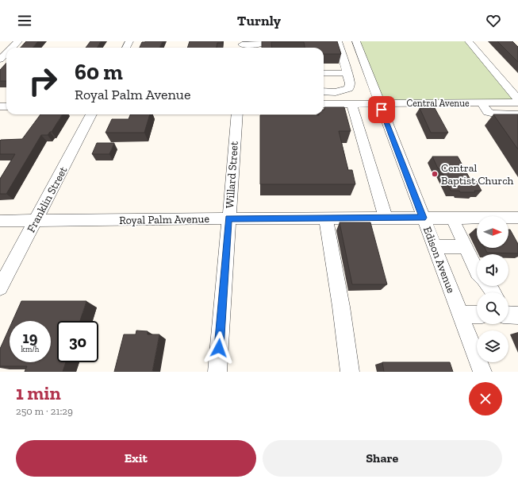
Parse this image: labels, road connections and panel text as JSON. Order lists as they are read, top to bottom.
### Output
{
  "streets": {
    "street": [
      "Central Avenue",
      "Willard Street",
      "Franklin Street",
      "Royal Palm Avenue",
      "Edison Avenue"
    ]
  },
  "crossings": [
    ["Central Avenue", "Edison Avenue"],
    ["Willard Street", "Royal Palm Avenue"],
    ["Franklin Street", "Royal Palm Avenue"],
    ["Royal Palm Avenue", "Edison Avenue"]
  ],
  "places": ["Central Baptist Church"],
  "north": "right",
  "page": {
    "header": "Turnly",
    "turn": ["60 m", "Royal Palm Avenue"],
    "speed": "19 km/h",
    "limit": "30",
    "heading": ["1 min", "250 m · 21:29"],
    "buttons": ["Exit", "Share"]
  }
}
